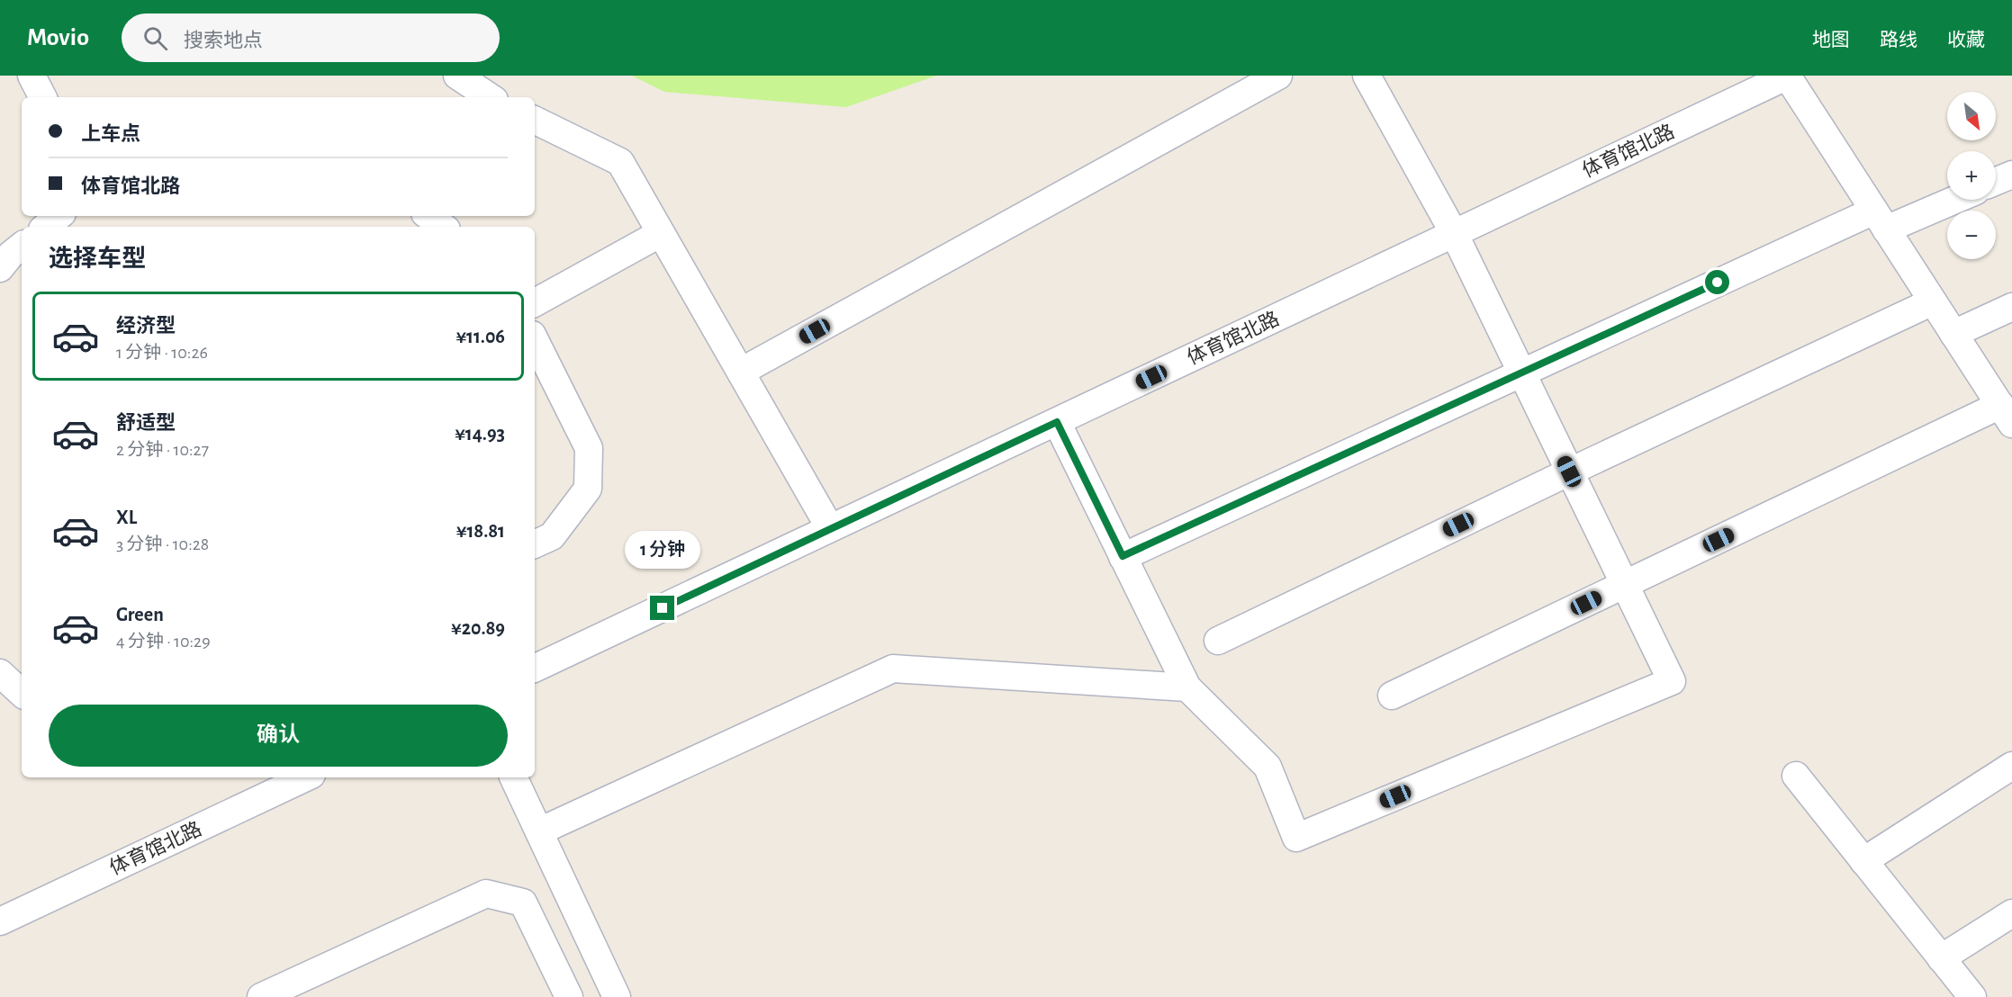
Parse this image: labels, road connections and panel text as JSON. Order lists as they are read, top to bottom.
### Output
{
  "streets": {
    "street": ["体育馆北路"]
  },
  "north": "bottom right",
  "page": {
    "header": "Movio",
    "search": "搜索地点",
    "nav": ["地图", "路线", "收藏"],
    "map_buttons": ["+", "−"],
    "banner": ["上车点", "体育馆北路"],
    "heading": "选择车型",
    "list": [
      {
        "name": "经济型",
        "note": "1 分钟 · 10:26",
        "value": "¥11.06"
      },
      {
        "name": "舒适型",
        "note": "2 分钟 · 10:27",
        "value": "¥14.93"
      },
      {
        "name": "XL",
        "note": "3 分钟 · 10:28",
        "value": "¥18.81"
      },
      {
        "name": "Green",
        "note": "4 分钟 · 10:29",
        "value": "¥20.89"
      }
    ],
    "bubble": "1 分钟",
    "buttons": "确认"
  }
}
